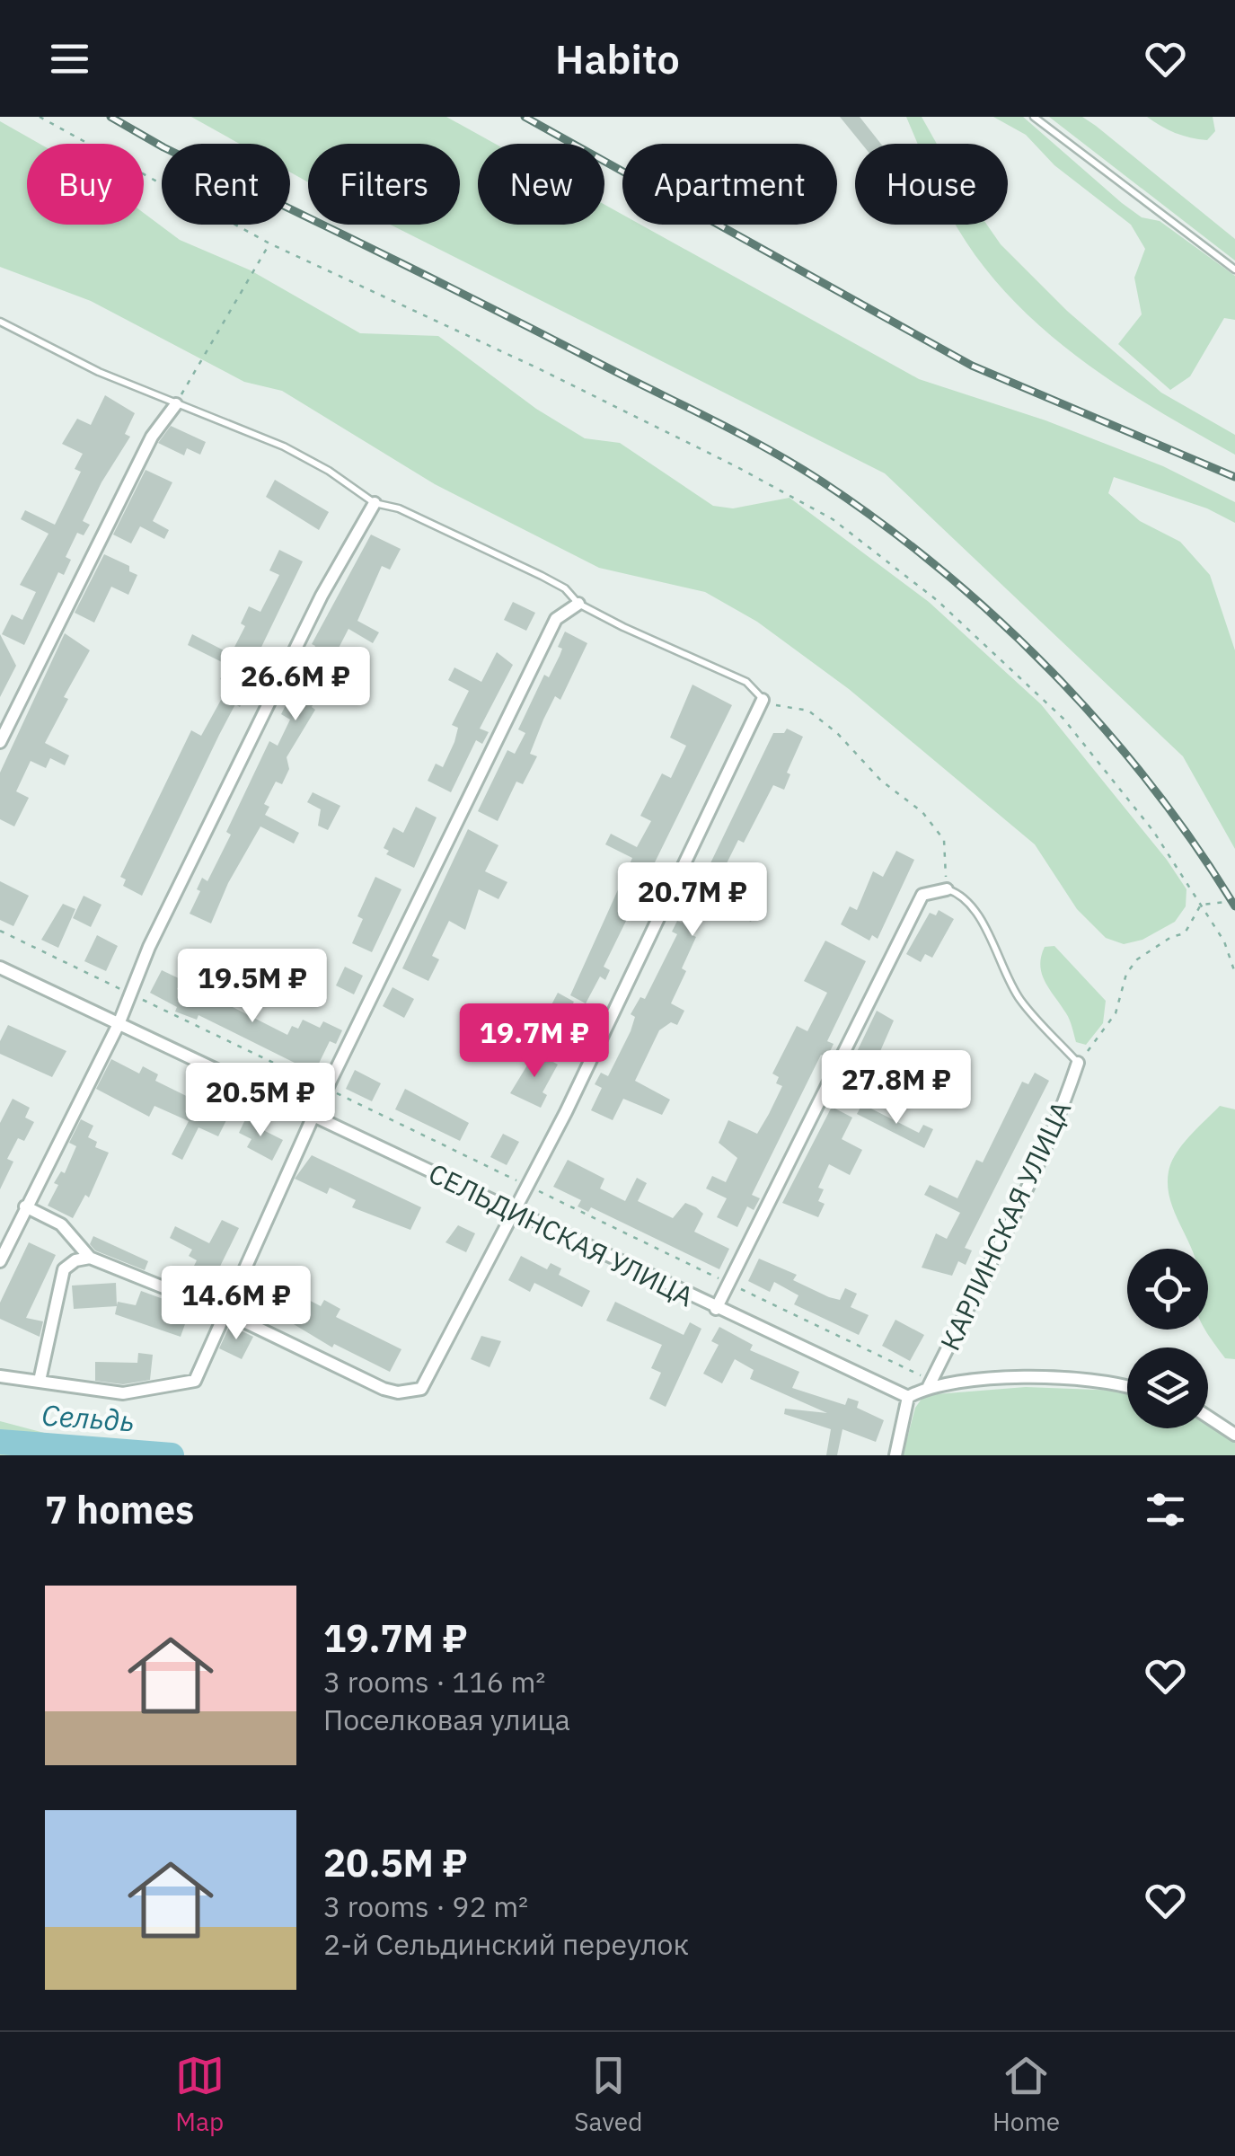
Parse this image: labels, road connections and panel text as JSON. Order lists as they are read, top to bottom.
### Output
{
  "streets": {
    "street": ["КАРЛИНСКАЯ УЛИЦА", "СЕЛЬДИНСКАЯ УЛИЦА"]
  },
  "water": ["Сельдь"],
  "page": {
    "header": "Habito",
    "chip": [
      "Buy",
      "Rent",
      "Filters",
      "New",
      "Apartment",
      "House"
    ],
    "price": [
      "26.6M ₽",
      "20.7M ₽",
      "19.5M ₽",
      "19.7M ₽",
      "27.8M ₽",
      "20.5M ₽",
      "14.6M ₽"
    ],
    "heading": "7 homes",
    "list": [
      {
        "name": "19.7M ₽",
        "note": "3 rooms · 116 m² · Поселковая улица"
      },
      {
        "name": "20.5M ₽",
        "note": "3 rooms · 92 m² · 2-й Сельдинский переулок"
      }
    ],
    "tabs": ["Map", "Saved", "Home"]
  }
}
